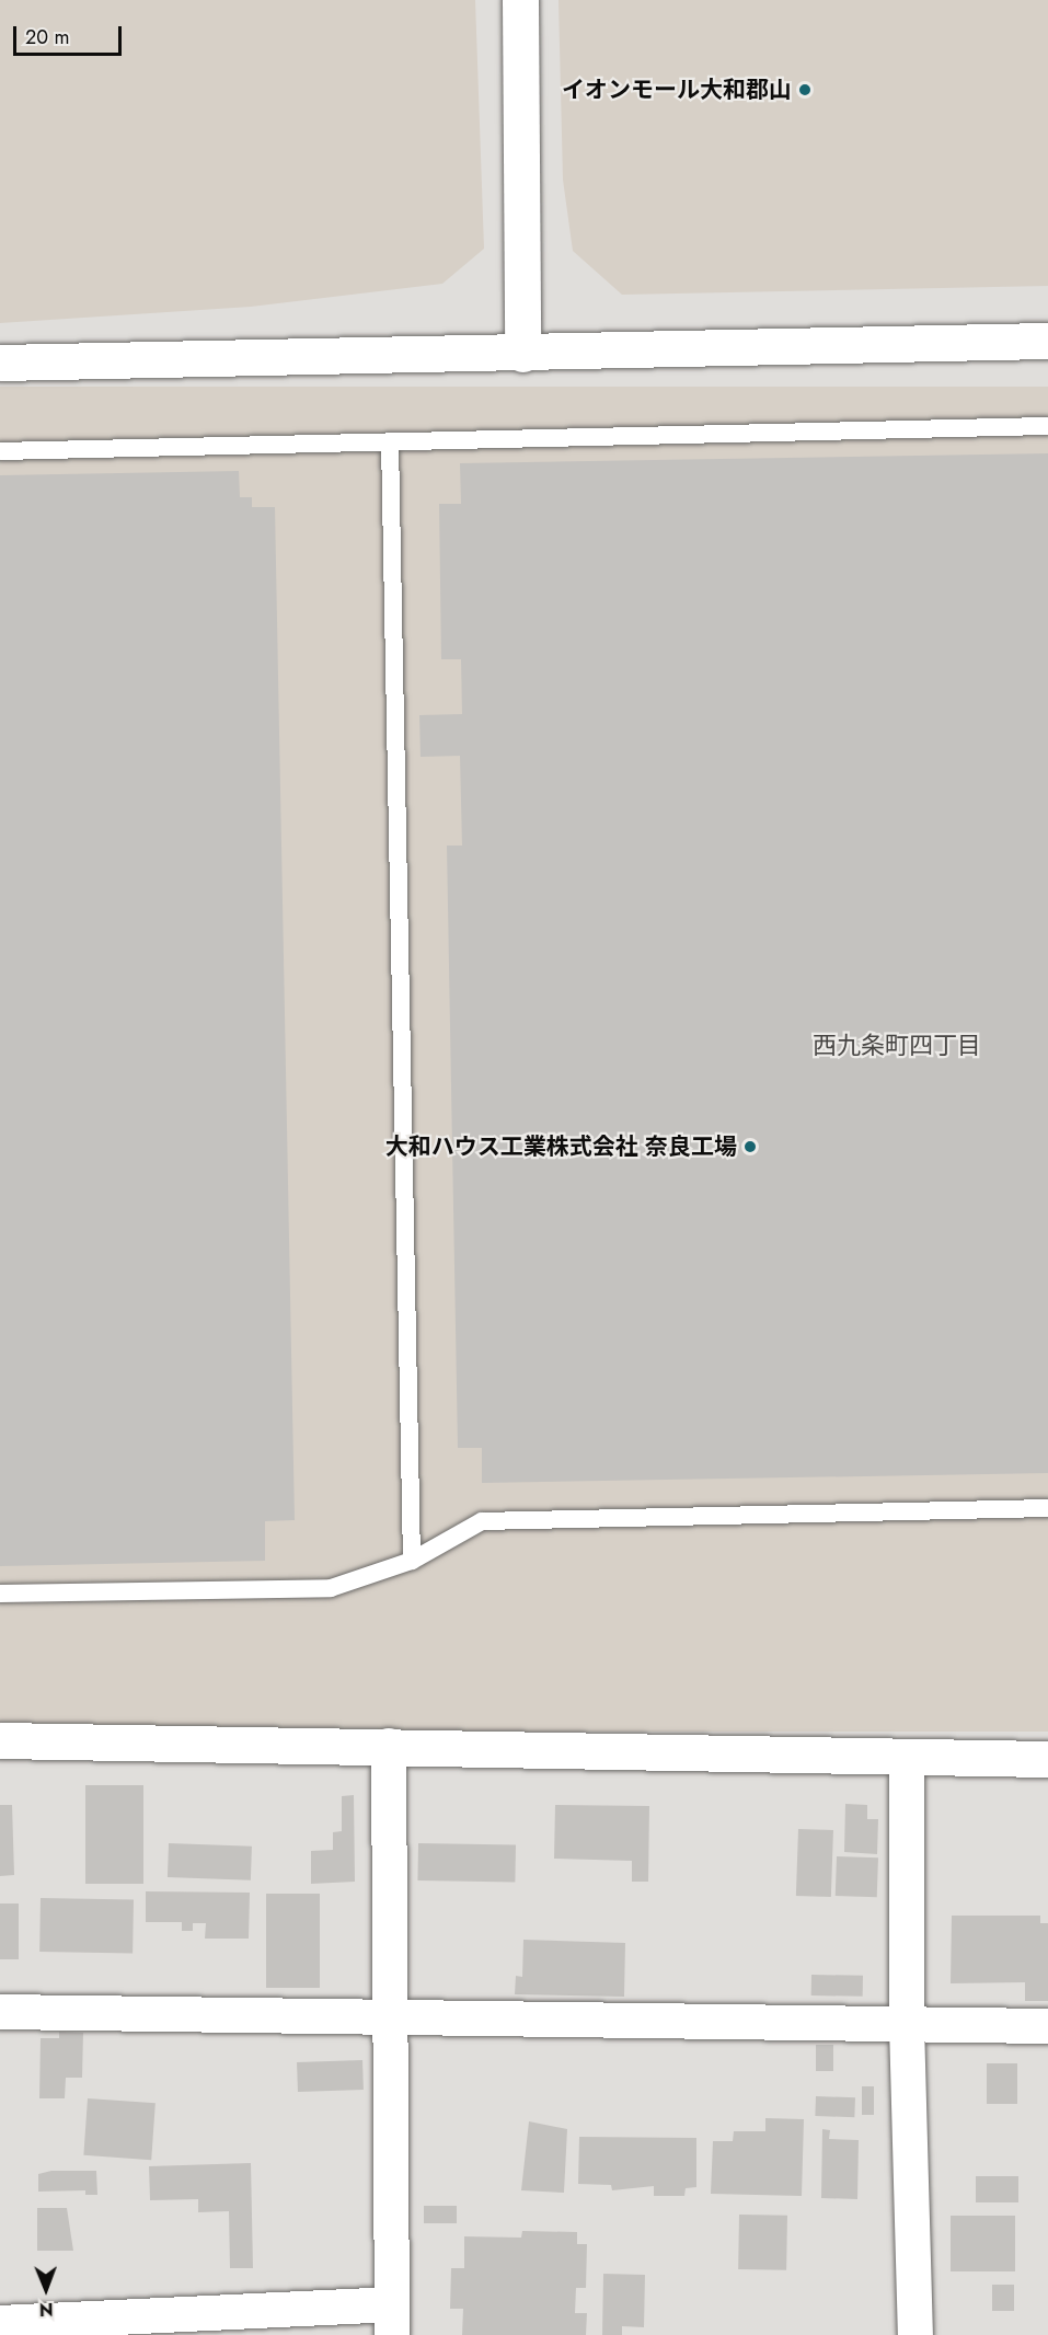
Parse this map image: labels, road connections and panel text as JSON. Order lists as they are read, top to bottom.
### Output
{
  "districts": ["西九条町四丁目"],
  "places": ["イオンモール大和郡山", "大和ハウス工業株式会社 奈良工場"],
  "scale_bar": "20 m",
  "north": "bottom"
}
